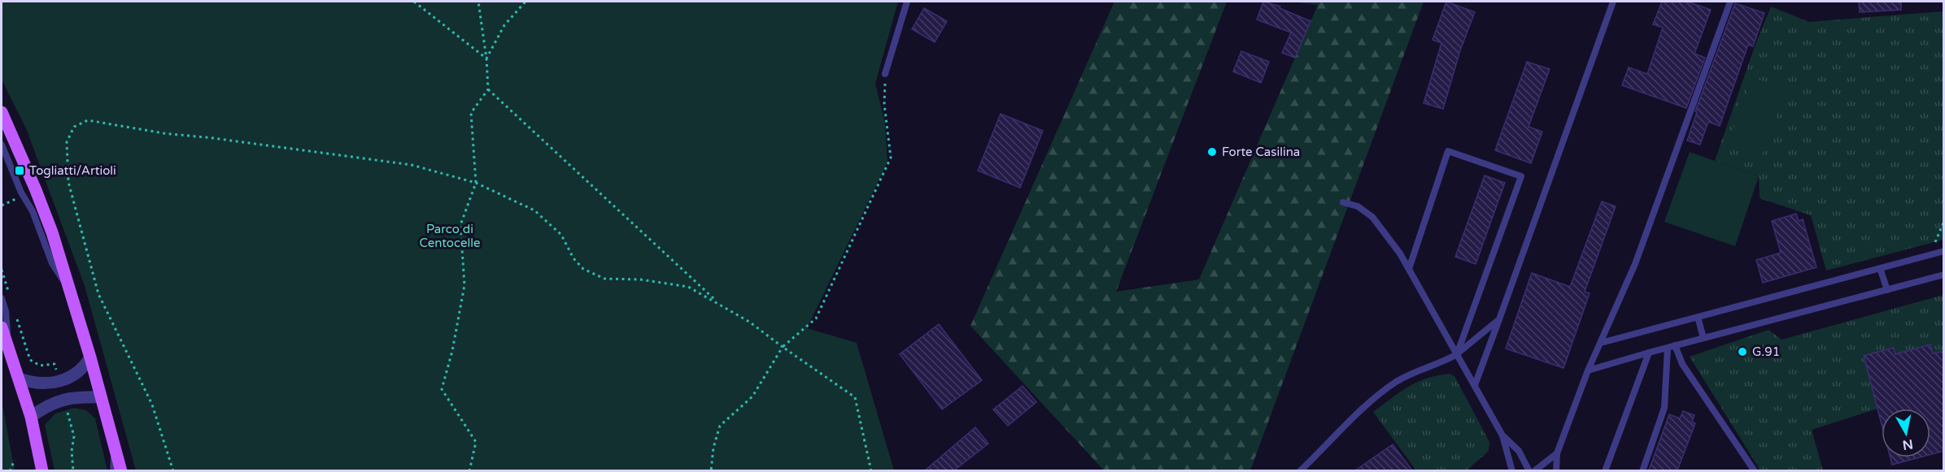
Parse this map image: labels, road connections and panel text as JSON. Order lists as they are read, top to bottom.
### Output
{
  "parks": ["Parco di Centocelle"],
  "places": {
    "other": ["Forte Casilina", "G.91"],
    "transit": ["Togliatti/Artioli"]
  },
  "north": "bottom"
}
